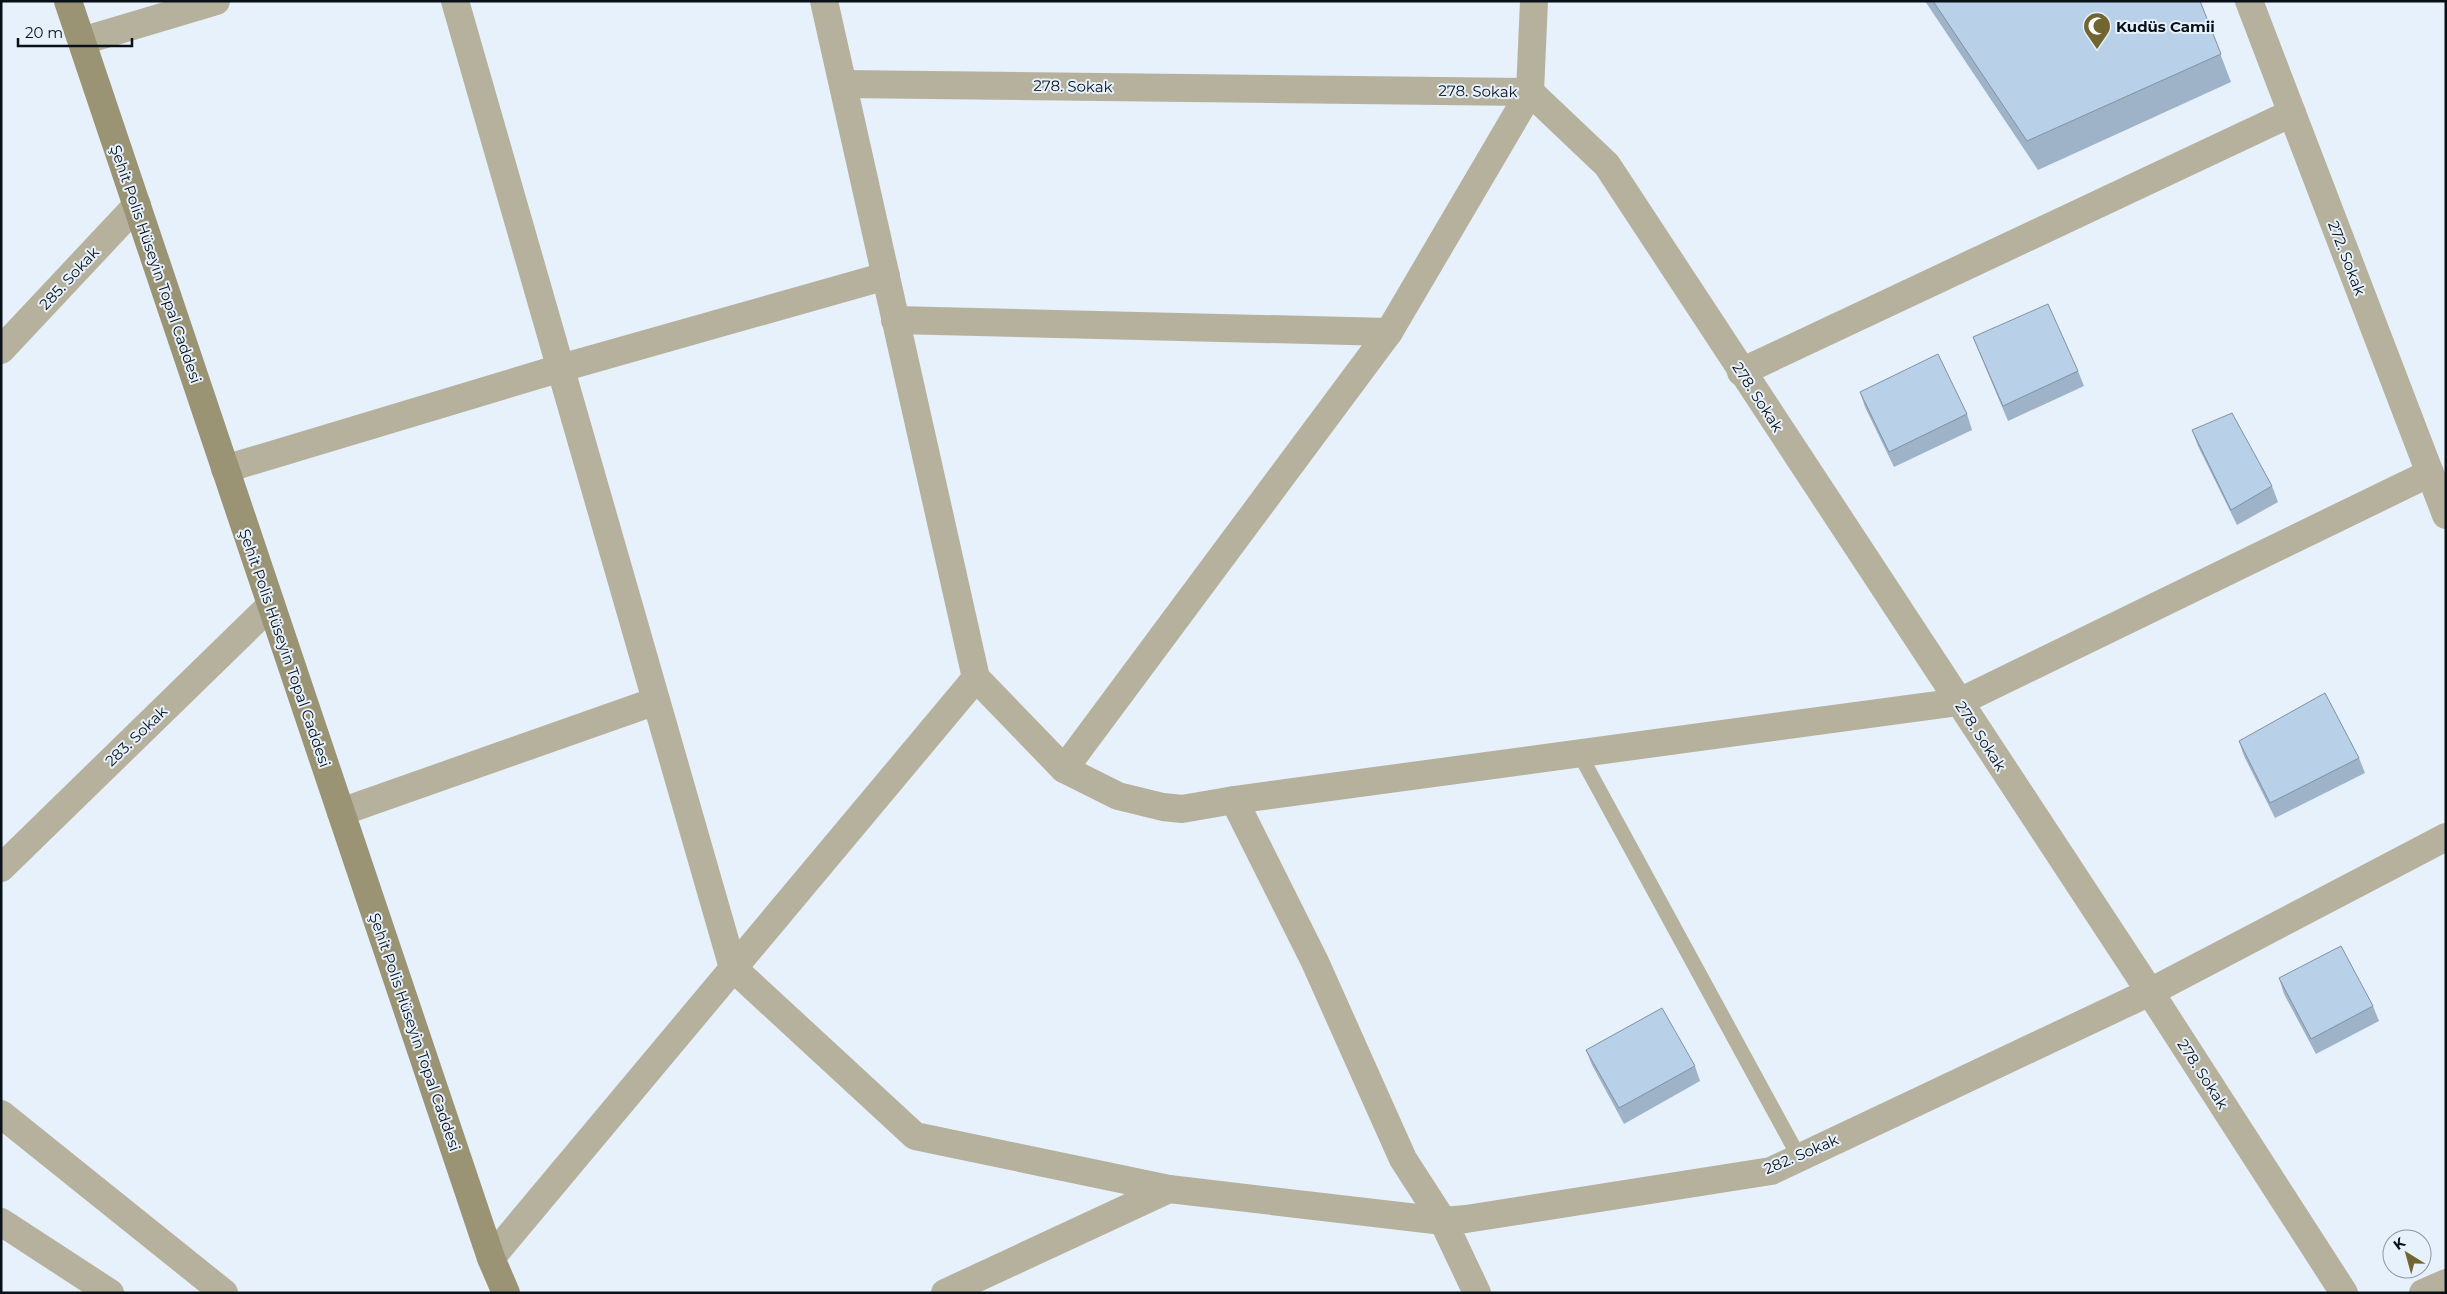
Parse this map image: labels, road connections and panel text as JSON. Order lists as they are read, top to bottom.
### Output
{
  "streets": {
    "main road": ["Şehit Polis Hüseyin Topal Caddesi"],
    "street": [
      "278. Sokak",
      "272. Sokak",
      "285. Sokak",
      "283. Sokak",
      "282. Sokak"
    ]
  },
  "crossings": [
    ["278. Sokak", "282. Sokak"],
    ["Şehit Polis Hüseyin Topal Caddesi", "285. Sokak"],
    ["Şehit Polis Hüseyin Topal Caddesi", "283. Sokak"]
  ],
  "places": {
    "mosque": ["Kudüs Camii"]
  },
  "scale_bar": "20 m",
  "north": "top left"
}
